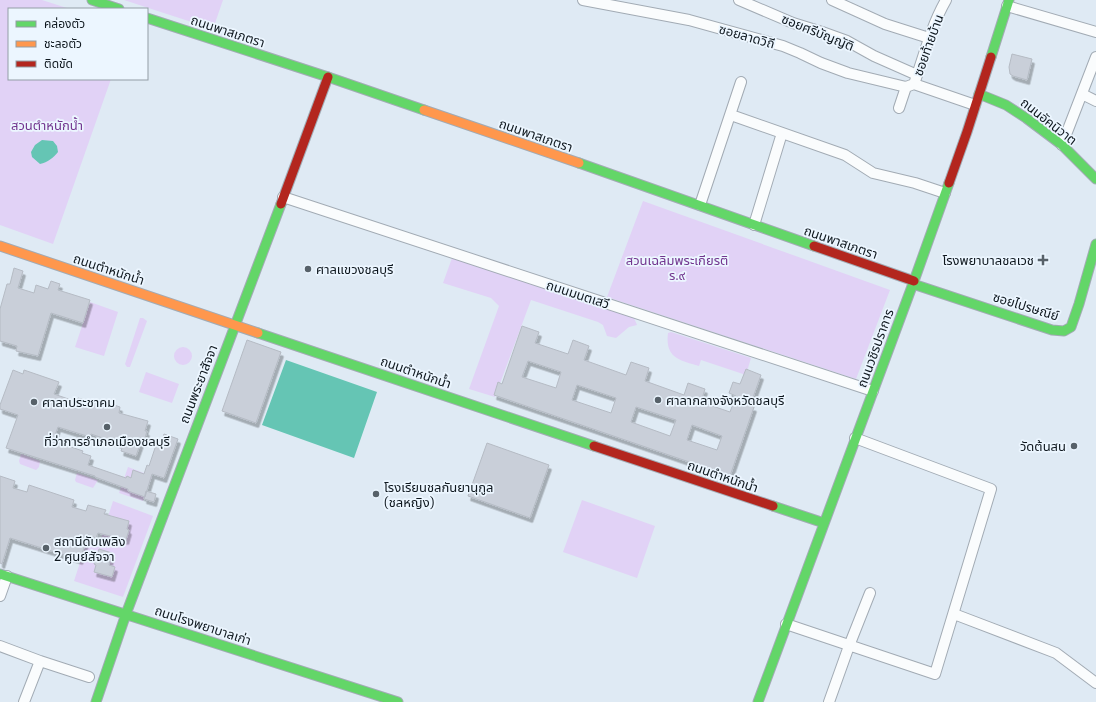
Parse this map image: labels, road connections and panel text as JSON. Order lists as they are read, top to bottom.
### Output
{
  "streets": {
    "street": [
      "ถนนพาสเภตรา",
      "ซอยศรีบัญญัติ",
      "ซอยลาดวิถี",
      "ซอยท้ายบ้าน",
      "ถนนอัคนิวาต",
      "ถนนตำหนักน้ำ",
      "ถนนมนตเสวี",
      "ซอยไปรษณีย์",
      "ถนนวชิรปราการ",
      "ถนนพระยาสัจจา",
      "ถนนโรงพยาบาลเก่า"
    ]
  },
  "crossings": [
    ["ถนนพาสเภตรา", "ซอยไปรษณีย์"],
    ["ถนนพาสเภตรา", "ถนนวชิรปราการ"],
    ["ถนนพาสเภตรา", "ถนนพระยาสัจจา"],
    ["ซอยศรีบัญญัติ", "ซอยลาดวิถี"],
    ["ซอยศรีบัญญัติ", "ซอยท้ายบ้าน"],
    ["ซอยลาดวิถี", "ซอยท้ายบ้าน"],
    ["ซอยลาดวิถี", "ถนนวชิรปราการ"],
    ["ถนนอัคนิวาต", "ถนนวชิรปราการ"],
    ["ถนนตำหนักน้ำ", "ถนนวชิรปราการ"],
    ["ถนนตำหนักน้ำ", "ถนนพระยาสัจจา"],
    ["ถนนมนตเสวี", "ถนนวชิรปราการ"],
    ["ถนนมนตเสวี", "ถนนพระยาสัจจา"],
    ["ซอยไปรษณีย์", "ถนนวชิรปราการ"],
    ["ถนนพระยาสัจจา", "ถนนโรงพยาบาลเก่า"]
  ],
  "parks": ["สวนตำหนักน้ำ", "สวนเฉลิมพระเกียรติ ร.๙"],
  "places": {
    "health": ["โรงพยาบาลชลเวช"],
    "other": [
      "ศาลแขวงชลบุรี",
      "ศาลากลางจังหวัดชลบุรี",
      "ศาลาประชาคม",
      "ที่ว่าการอำเภอเมืองชลบุรี",
      "วัดต้นสน",
      "โรงเรียนชลกันยานุกูล (ชลหญิง)",
      "สถานีดับเพลิง 2 ศูนย์สัจจา"
    ]
  },
  "legend": ["คล่องตัว", "ชะลอตัว", "ติดขัด"]
}
